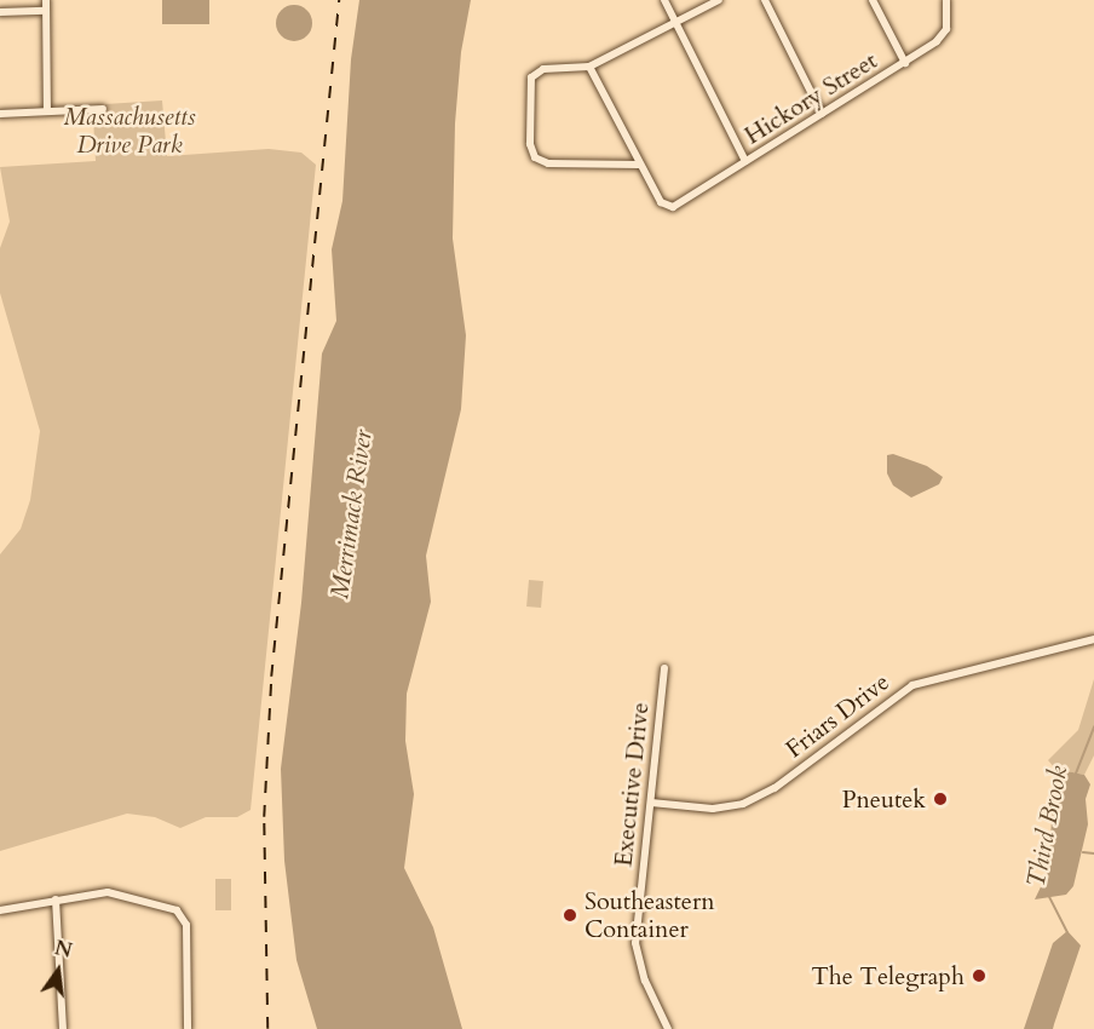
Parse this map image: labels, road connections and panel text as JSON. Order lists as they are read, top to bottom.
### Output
{
  "streets": {
    "street": ["Hickory Street", "Friars Drive", "Executive Drive"]
  },
  "crossings": [
    ["Friars Drive", "Executive Drive"]
  ],
  "water": ["Merrimack River", "Third Brook"],
  "parks": ["Massachusetts Drive Park"],
  "places": ["Pneutek", "Southeastern Container", "The Telegraph"],
  "north": "top"
}
